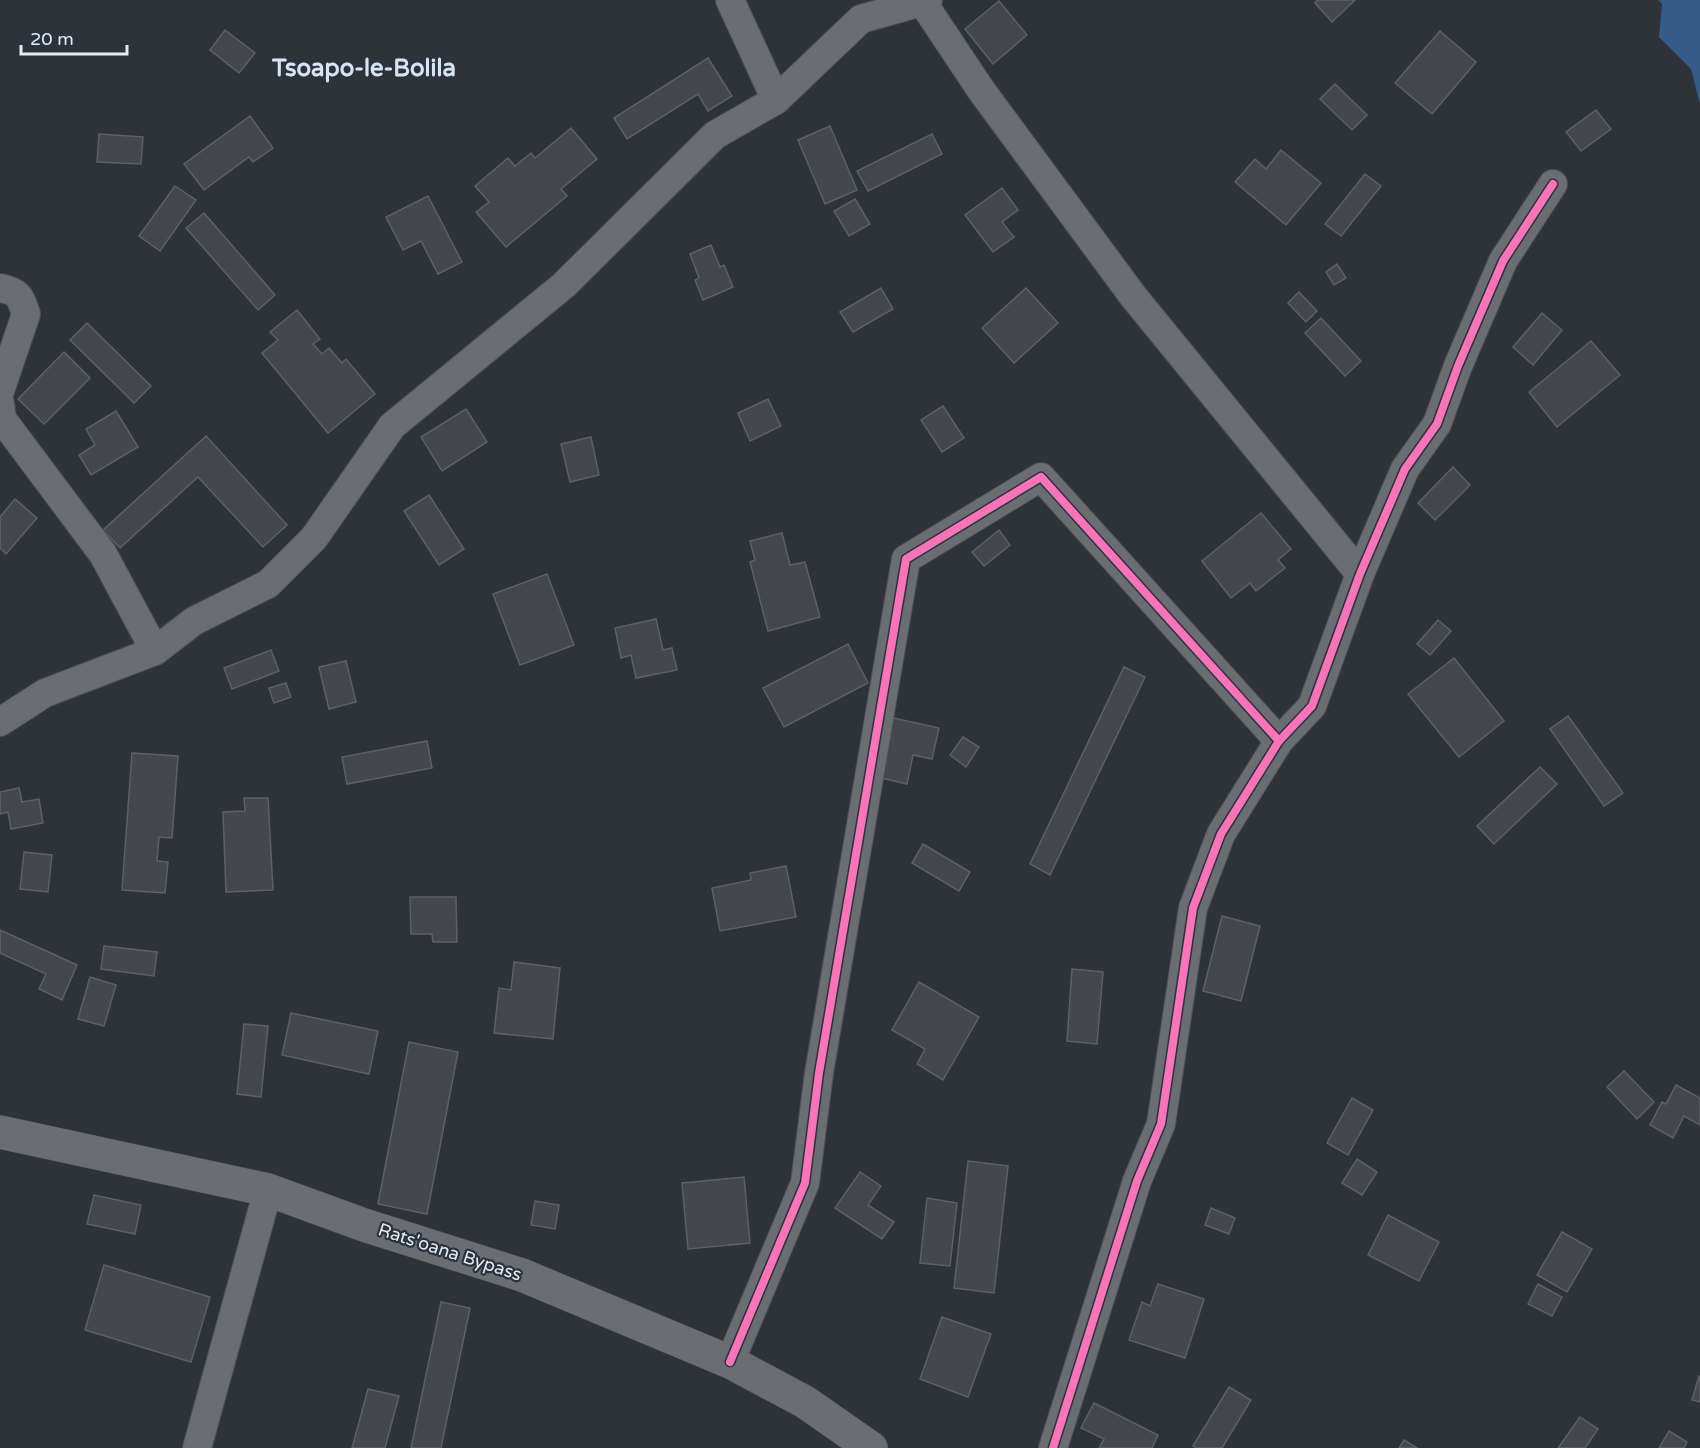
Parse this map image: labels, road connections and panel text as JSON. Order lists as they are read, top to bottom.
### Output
{
  "streets": {
    "street": ["Rats'oana Bypass"]
  },
  "districts": ["Tsoapo-le-Bolila"],
  "scale_bar": "20 m"
}
